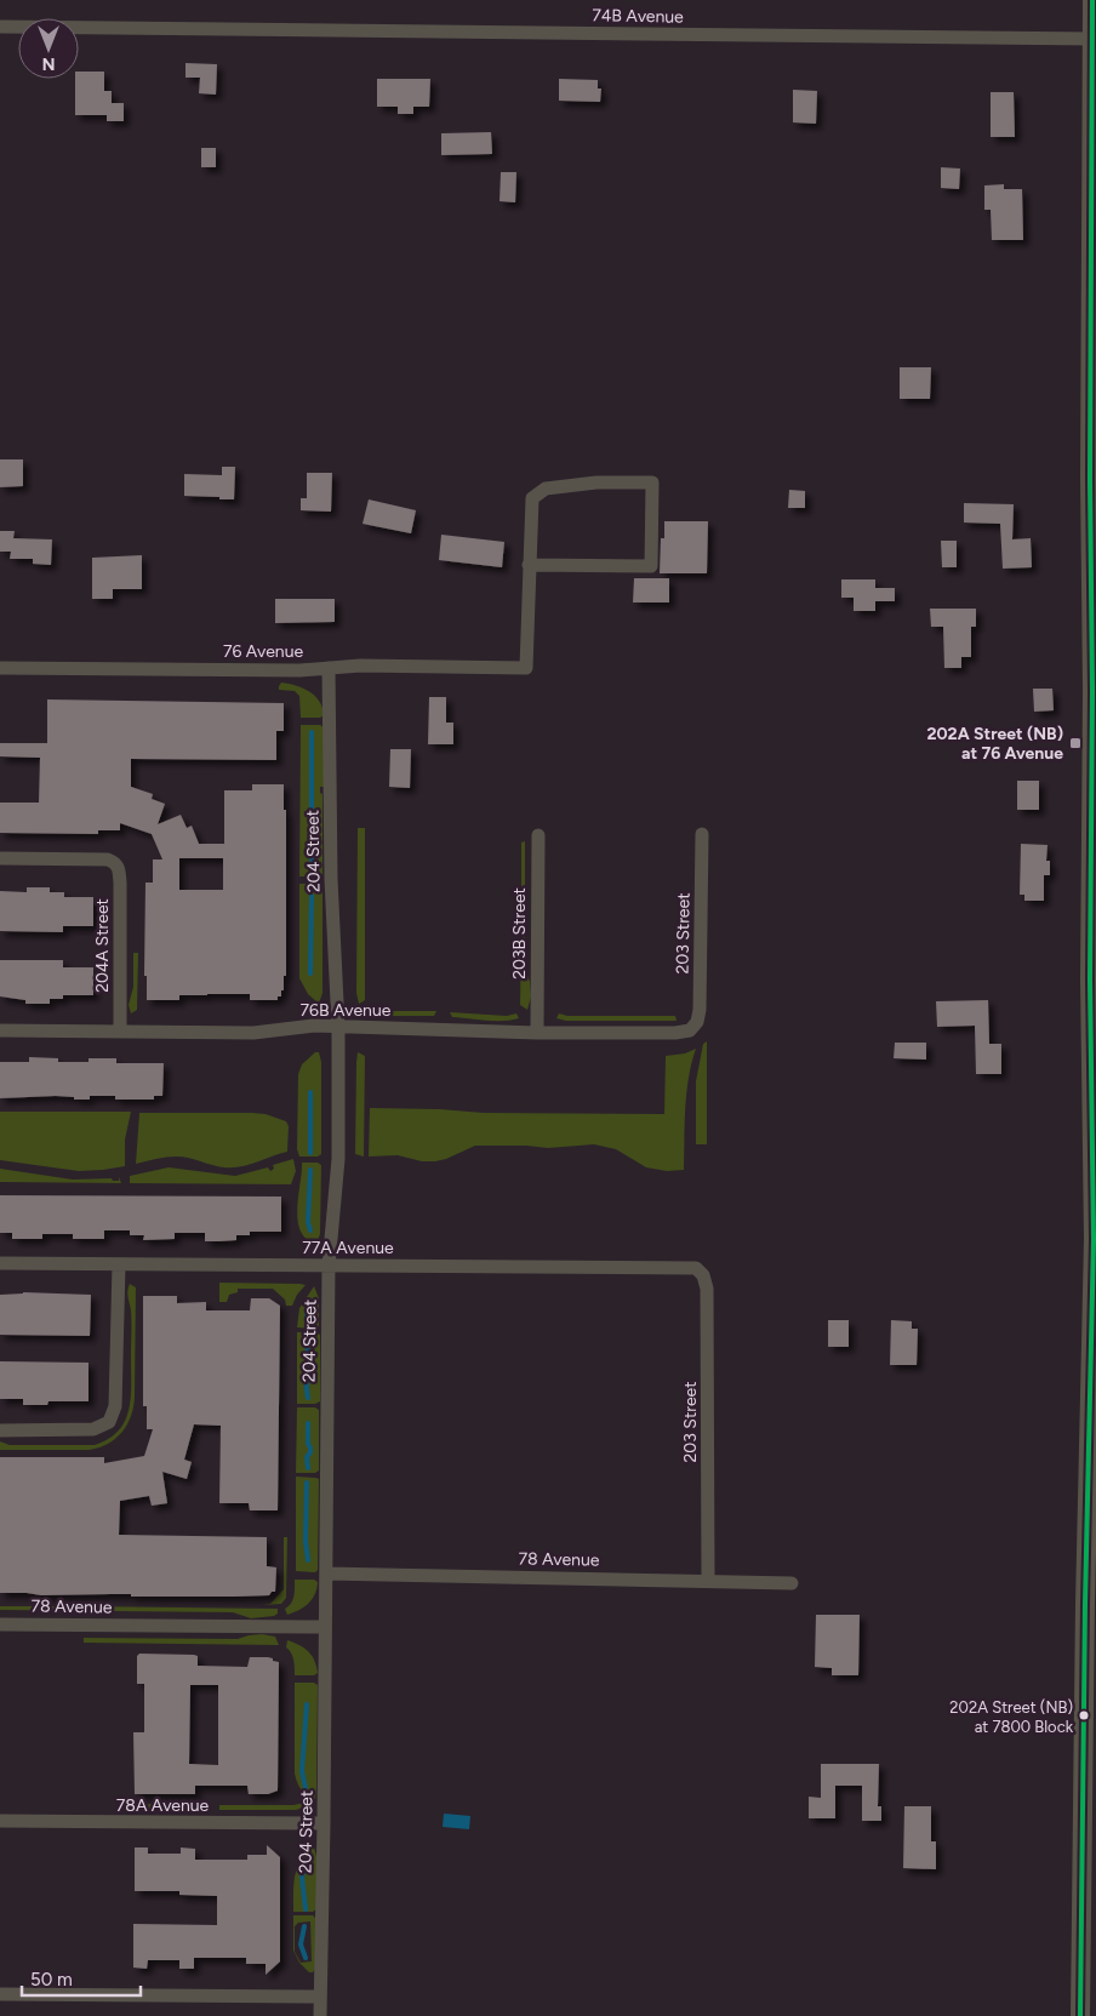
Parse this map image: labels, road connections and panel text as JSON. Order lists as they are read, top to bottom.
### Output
{
  "streets": {
    "street": [
      "74B Avenue",
      "76 Avenue",
      "204 Street",
      "203B Street",
      "203 Street",
      "204A Street",
      "76B Avenue",
      "77A Avenue",
      "78 Avenue",
      "78A Avenue"
    ]
  },
  "crossings": [
    ["76 Avenue", "204 Street"],
    ["204 Street", "76B Avenue"],
    ["204 Street", "77A Avenue"],
    ["204 Street", "78 Avenue"],
    ["204 Street", "78A Avenue"],
    ["203B Street", "76B Avenue"],
    ["203 Street", "76B Avenue"],
    ["203 Street", "77A Avenue"],
    ["203 Street", "78 Avenue"],
    ["204A Street", "76B Avenue"]
  ],
  "places": {
    "transit": ["202A Street (NB) at 76 Avenue"],
    "other": ["202A Street (NB) at 7800 Block"]
  },
  "scale_bar": "50 m",
  "north": "bottom"
}
